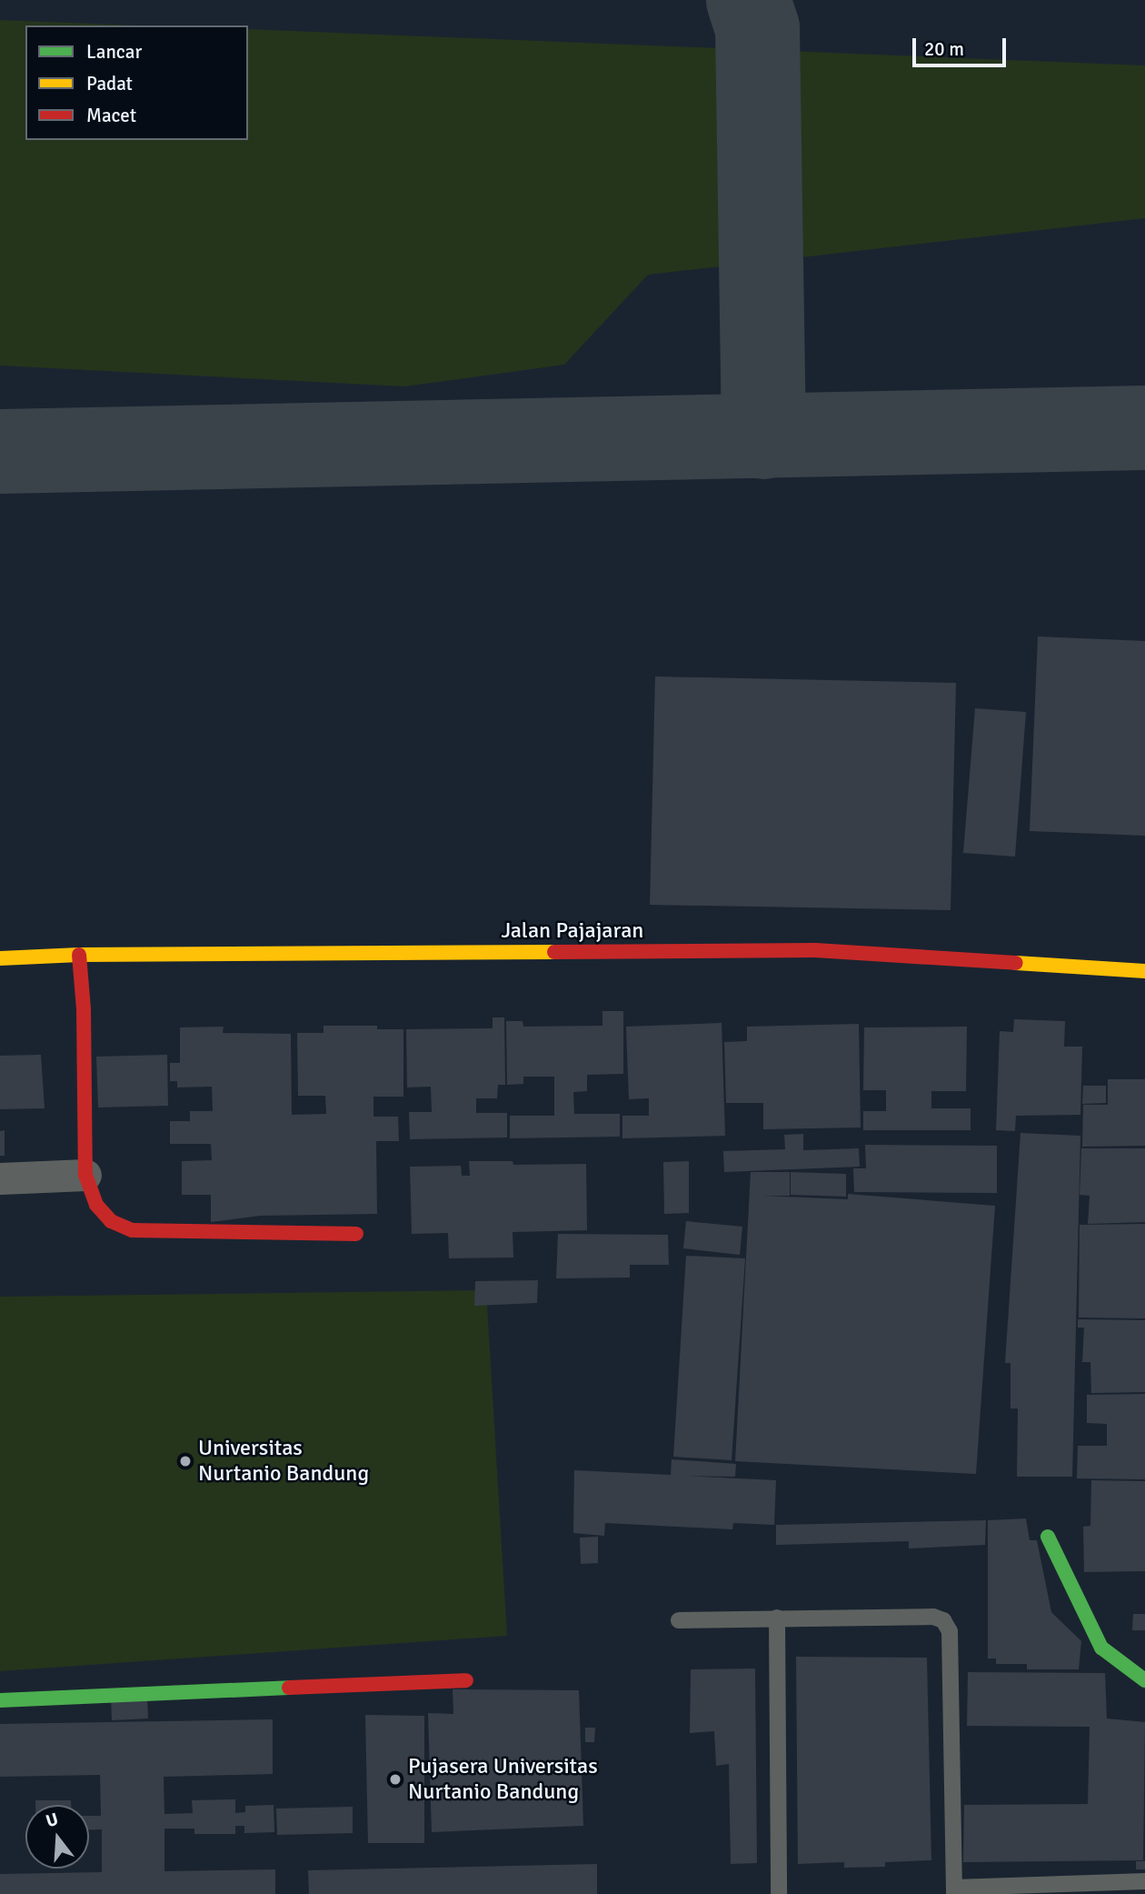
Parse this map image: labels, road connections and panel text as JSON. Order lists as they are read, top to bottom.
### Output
{
  "streets": {
    "street": ["Jalan Pajajaran"]
  },
  "places": ["Universitas Nurtanio Bandung", "Pujasera Universitas Nurtanio Bandung"],
  "legend": ["Lancar", "Padat", "Macet"],
  "scale_bar": "20 m",
  "north": "top"
}
